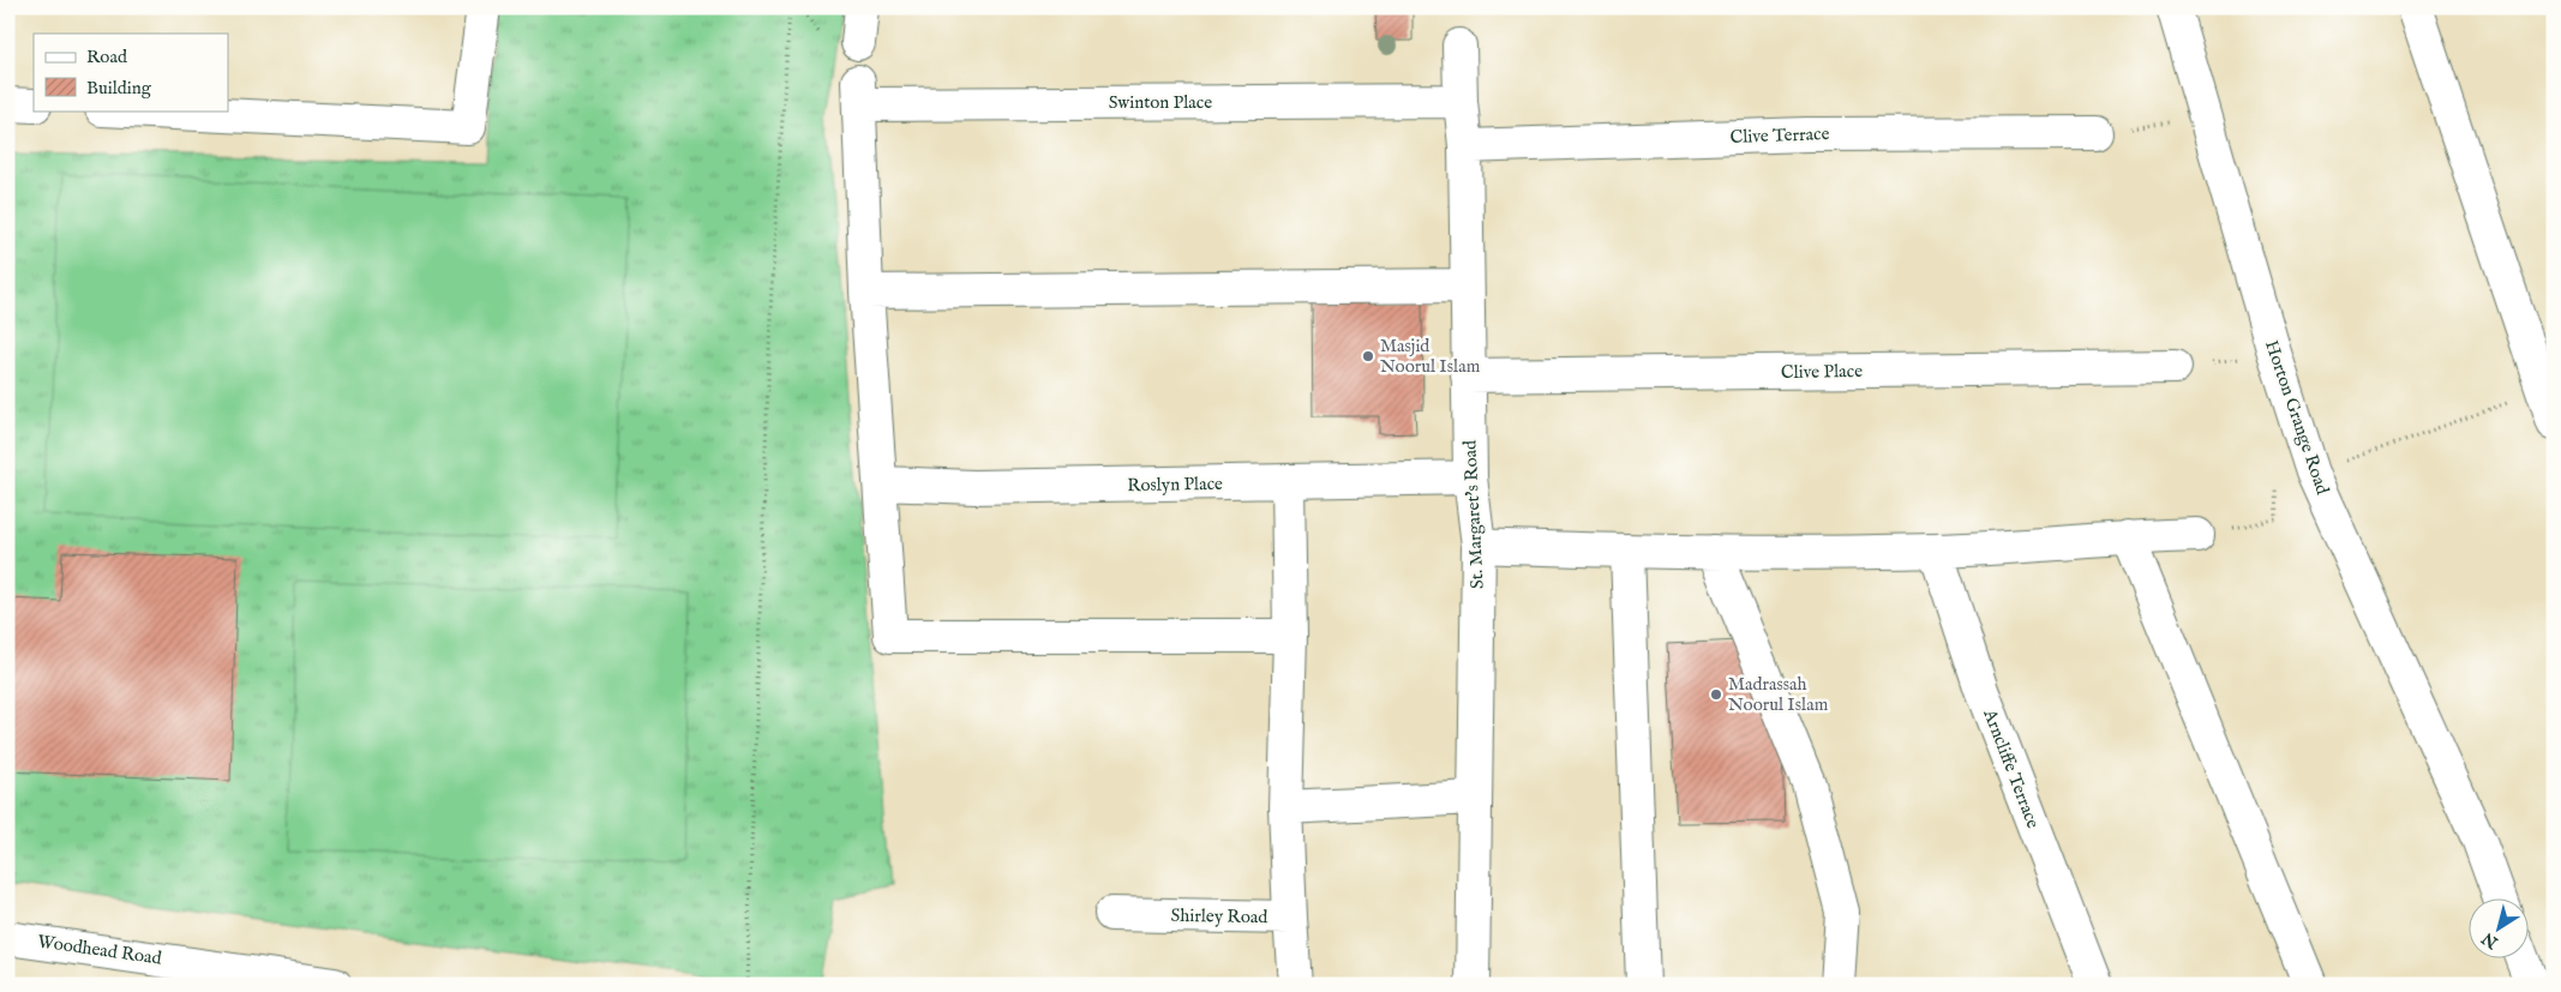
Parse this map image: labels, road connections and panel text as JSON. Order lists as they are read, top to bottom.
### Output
{
  "streets": {
    "street": [
      "Swinton Place",
      "Clive Terrace",
      "Clive Place",
      "Horton Grange Road",
      "Roslyn Place",
      "St. Margaret's Road",
      "Arncliffe Terrace",
      "Shirley Road",
      "Woodhead Road"
    ]
  },
  "crossings": [
    ["Swinton Place", "St. Margaret's Road"],
    ["Clive Terrace", "St. Margaret's Road"],
    ["Clive Place", "St. Margaret's Road"],
    ["Roslyn Place", "St. Margaret's Road"],
    ["Roslyn Place", "Shirley Road"]
  ],
  "places": ["Masjid Noorul Islam", "Madrassah Noorul Islam"],
  "legend": ["Road", "Building"],
  "north": "bottom left"
}
